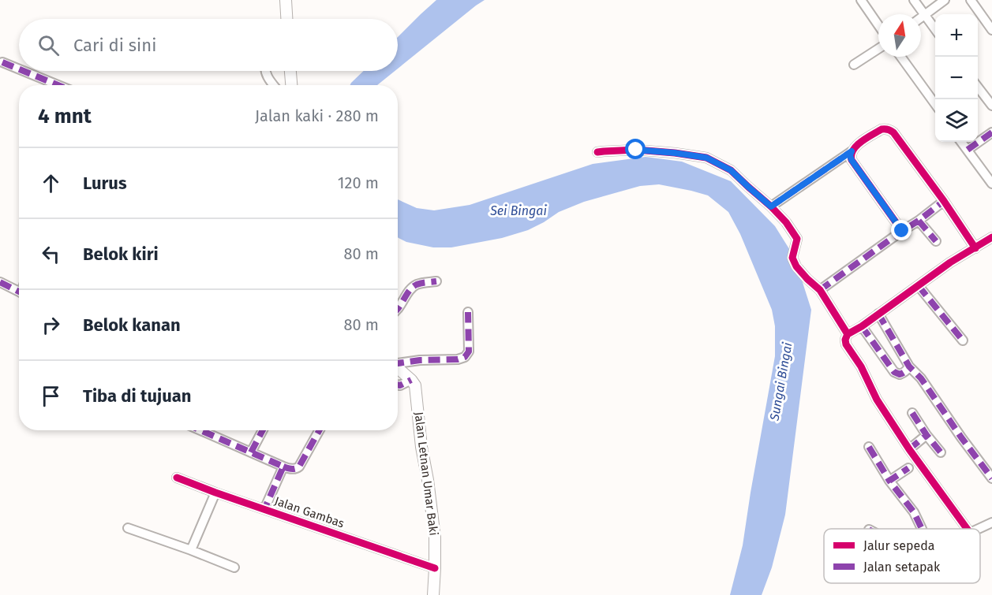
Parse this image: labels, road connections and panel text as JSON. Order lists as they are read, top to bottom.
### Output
{
  "streets": {
    "street": ["Jalan Letnan Umar Baki", "Jalan Gambas"]
  },
  "crossings": [
    ["Jalan Letnan Umar Baki", "Jalan Gambas"]
  ],
  "water": ["Sei Bingai", "Sungai Bingai"],
  "legend": ["Jalur sepeda", "Jalan setapak"],
  "north": "top",
  "page": {
    "map_buttons": ["+", "−"],
    "search": "Cari di sini",
    "heading": ["4 mnt", "Jalan kaki · 280 m"],
    "list": [
      ["Lurus", "120 m"],
      ["Belok kiri", "80 m"],
      ["Belok kanan", "80 m"],
      "Tiba di tujuan"
    ]
  }
}
